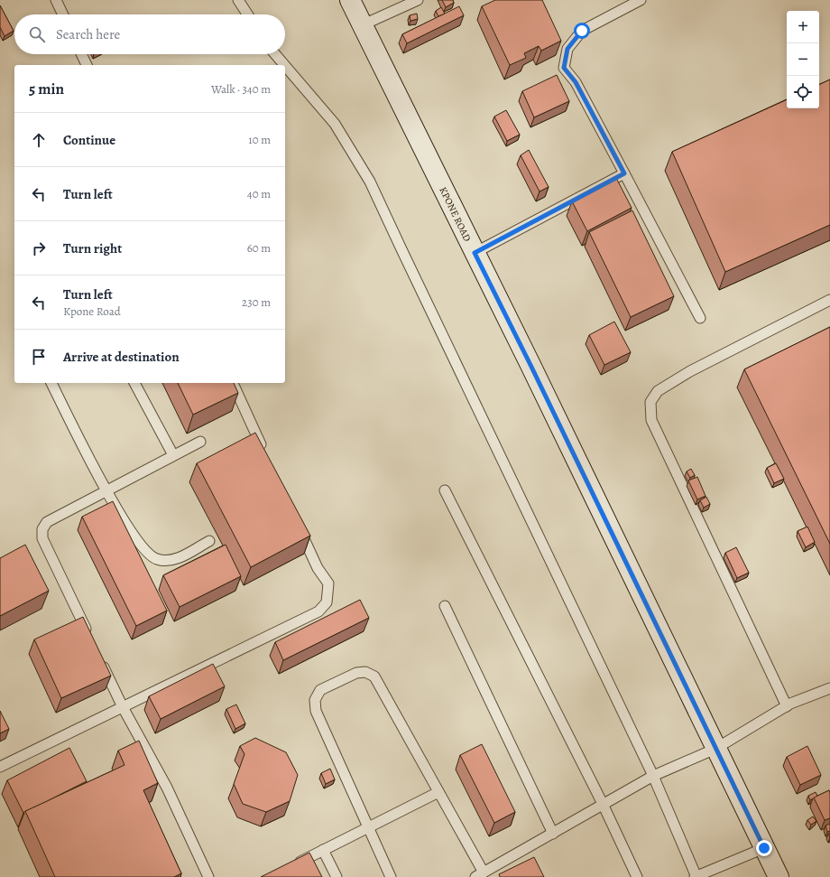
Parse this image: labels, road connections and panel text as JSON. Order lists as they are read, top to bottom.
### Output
{
  "streets": {
    "main road": ["KPONE ROAD"]
  },
  "page": {
    "map_buttons": ["+", "−"],
    "search": "Search here",
    "heading": ["5 min", "Walk · 340 m"],
    "list": [
      ["Continue", "10 m"],
      ["Turn left", "40 m"],
      ["Turn right", "60 m"],
      ["Turn left", "Kpone Road", "230 m"],
      "Arrive at destination"
    ]
  }
}
